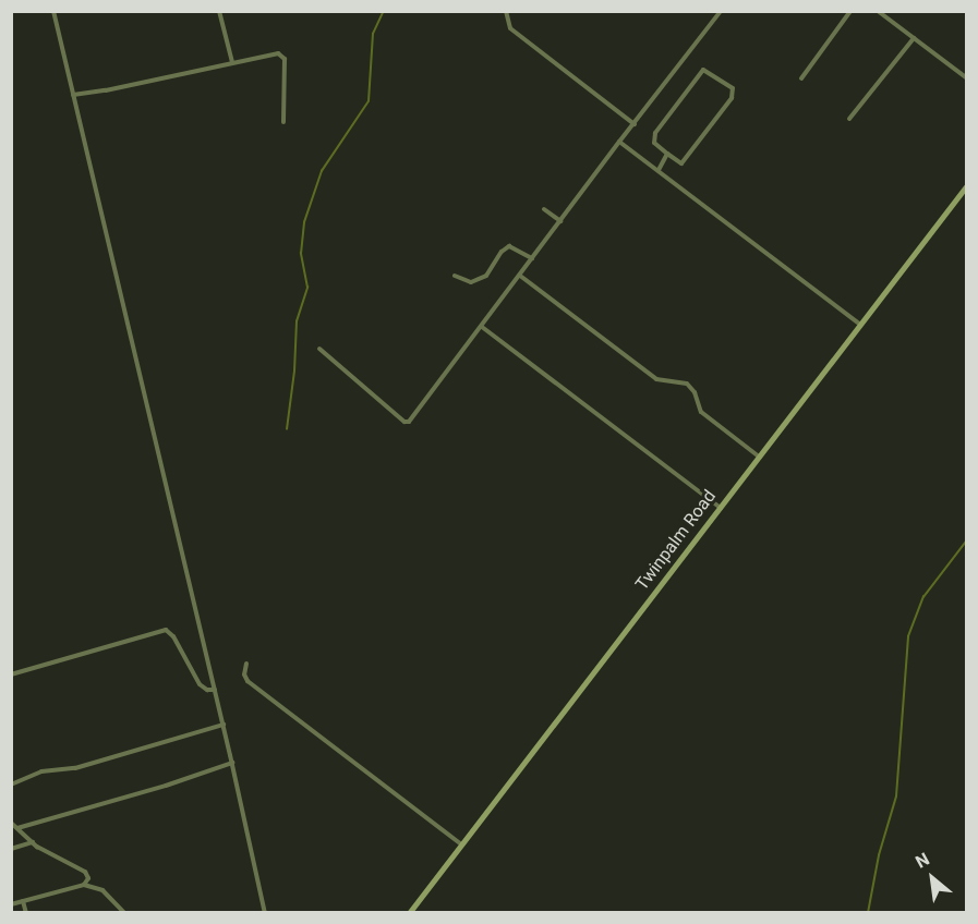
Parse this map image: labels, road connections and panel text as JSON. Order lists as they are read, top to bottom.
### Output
{
  "streets": {
    "main road": ["Twinpalm Road"]
  },
  "north": "top left"
}
